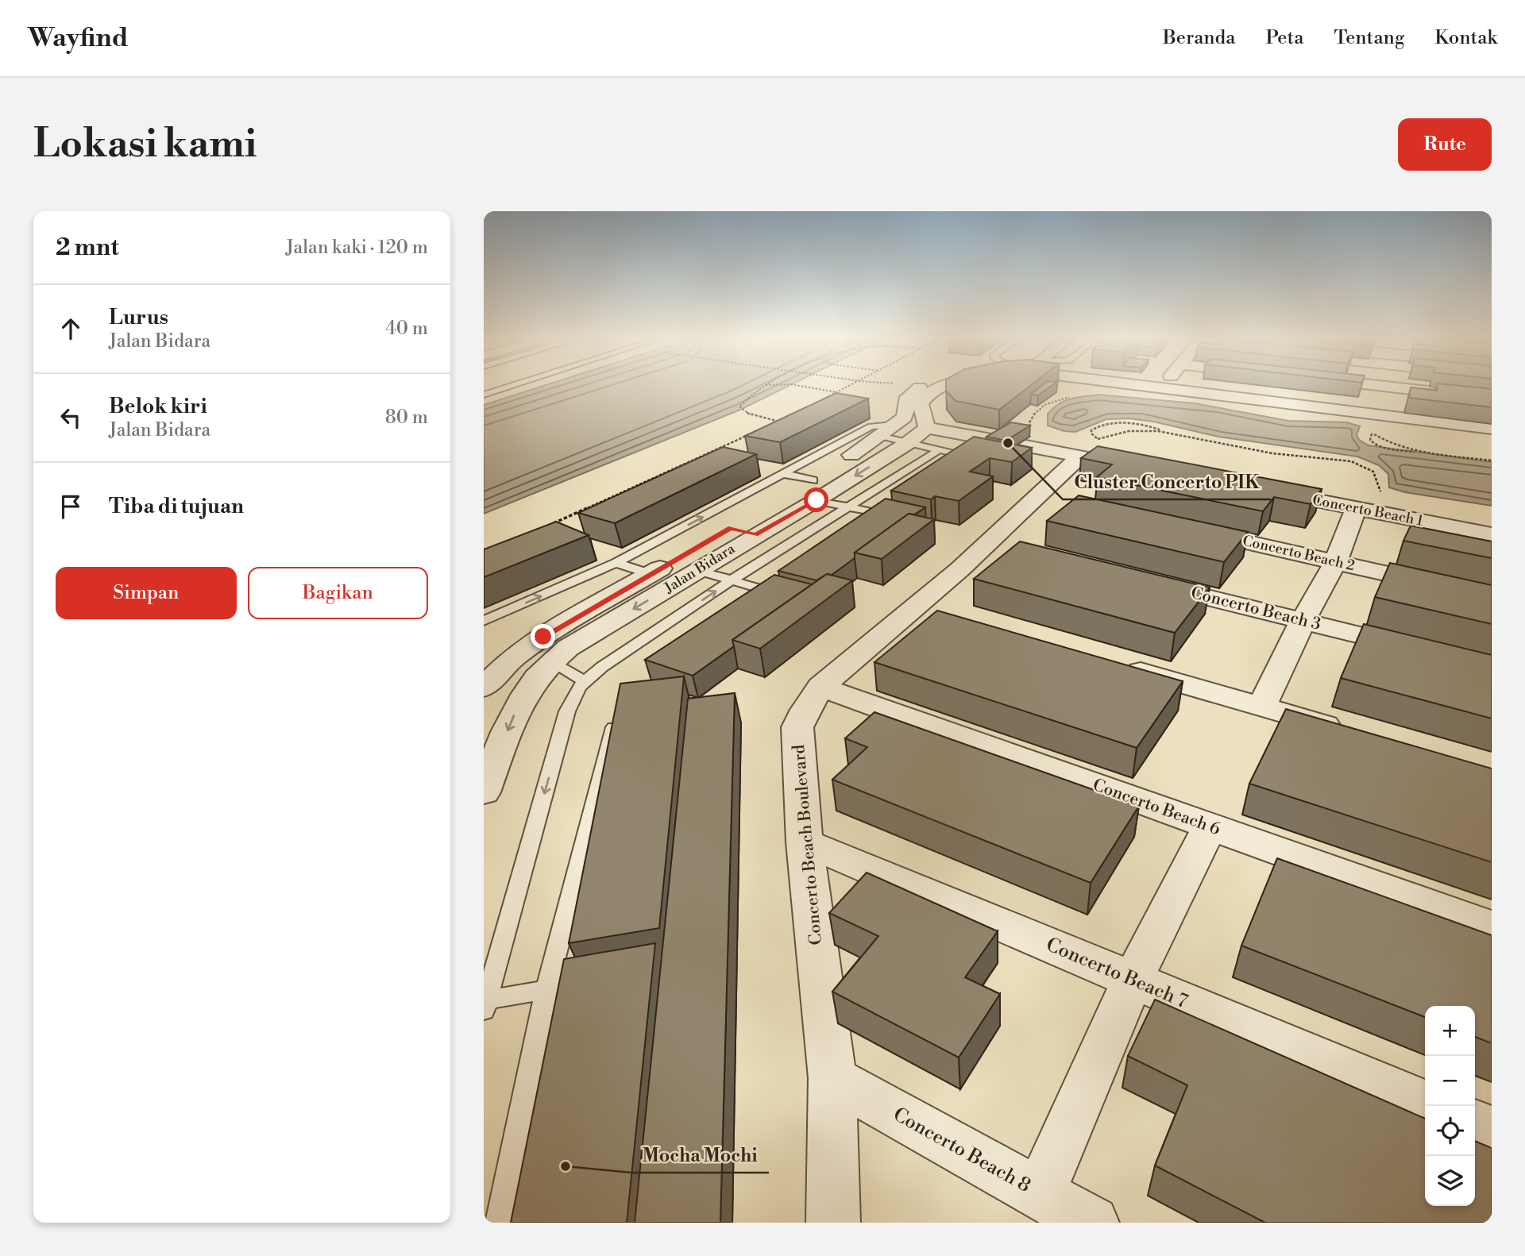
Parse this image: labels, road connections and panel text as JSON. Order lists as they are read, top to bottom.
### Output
{
  "streets": {
    "street": [
      "Concerto Beach 1",
      "Concerto Beach 2",
      "Jalan Bidara",
      "Concerto Beach 3",
      "Concerto Beach 6",
      "Concerto Beach Boulevard",
      "Concerto Beach 7",
      "Concerto Beach 8"
    ]
  },
  "crossings": [
    ["Concerto Beach 6", "Concerto Beach Boulevard"],
    ["Concerto Beach Boulevard", "Concerto Beach 7"],
    ["Concerto Beach Boulevard", "Concerto Beach 8"]
  ],
  "places": ["Cluster Concerto PIK", "Mocha Mochi"],
  "page": {
    "header": "Wayfind",
    "nav": [
      "Beranda",
      "Peta",
      "Tentang",
      "Kontak"
    ],
    "buttons": [
      "Rute",
      ["Simpan", "Bagikan"]
    ],
    "title": "Lokasi kami",
    "heading": ["2 mnt", "Jalan kaki · 120 m"],
    "list": [
      ["Lurus", "Jalan Bidara", "40 m"],
      ["Belok kiri", "Jalan Bidara", "80 m"],
      "Tiba di tujuan"
    ],
    "map_buttons": ["+", "−"]
  }
}
